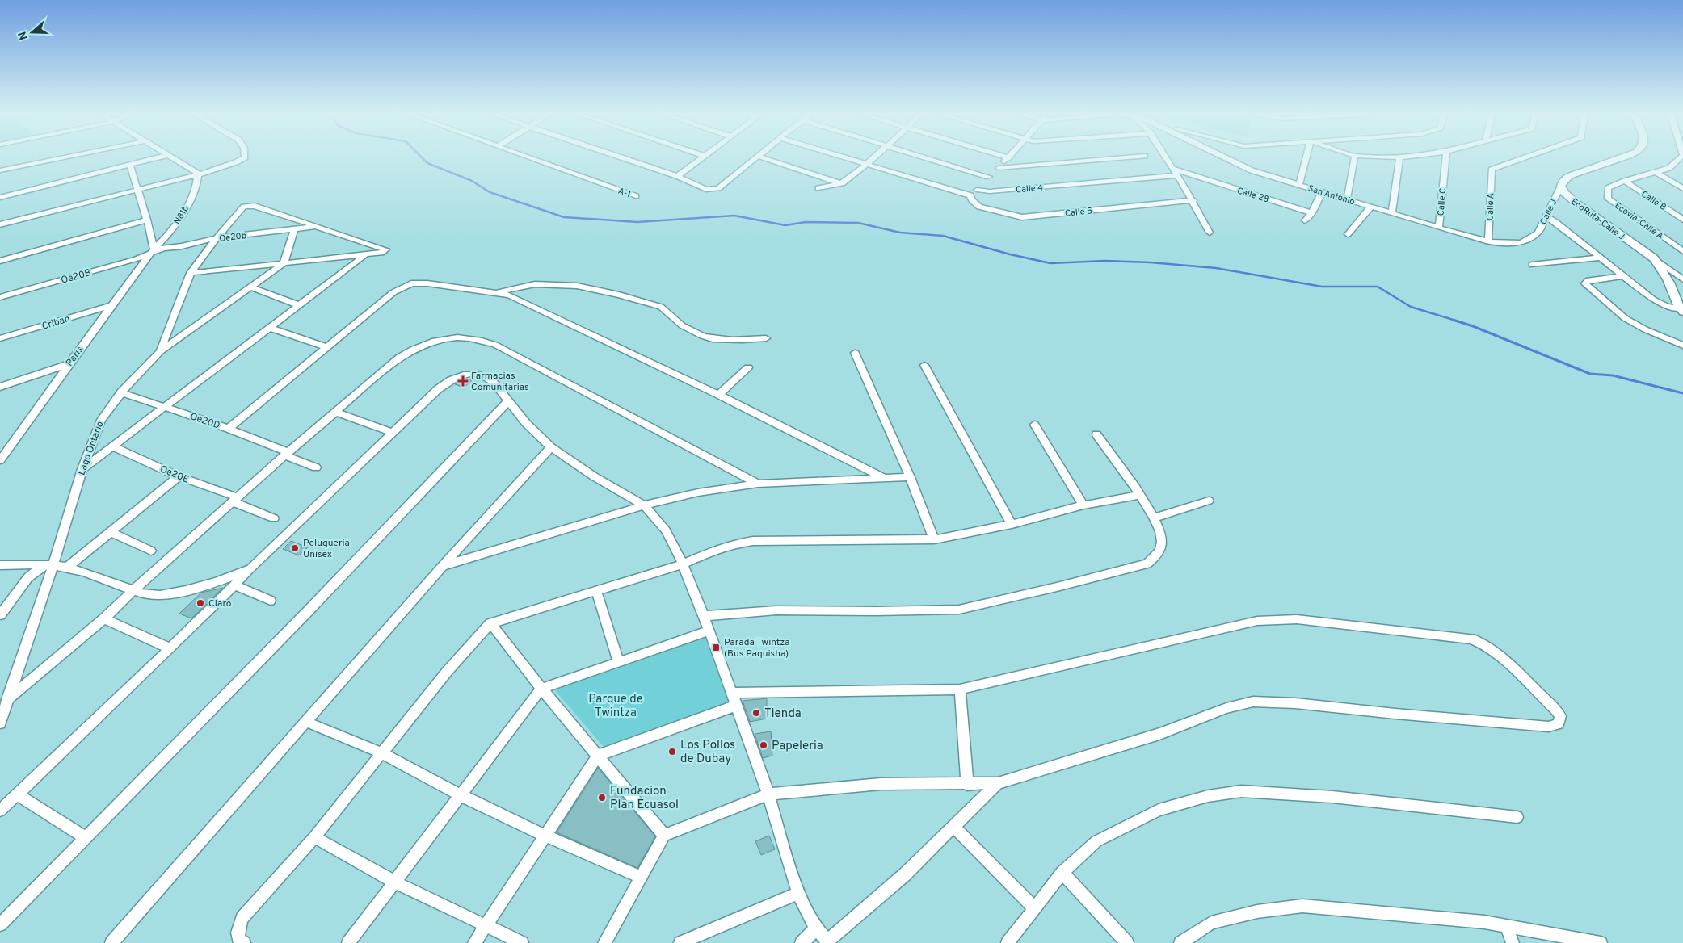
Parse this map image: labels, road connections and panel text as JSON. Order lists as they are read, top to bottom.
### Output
{
  "streets": {
    "street": [
      "Calle 4",
      "A-1",
      "Calle 28",
      "San Antonio",
      "Calle B",
      "Calle C",
      "Calle A",
      "Calle 5",
      "Calle J",
      "N81b",
      "EcoRuta-Calle J",
      "Ecovia-Calle A",
      "Oe20b",
      "Oe20B",
      "Criban",
      "Paris",
      "Oe20D",
      "Lago Ontario",
      "Oe20E"
    ]
  },
  "crossings": [
    ["San Antonio", "Calle C"],
    ["San Antonio", "Calle A"],
    ["San Antonio", "Calle J"],
    ["Calle B", "Ecovia-Calle A"],
    ["Calle J", "EcoRuta-Calle J"],
    ["N81b", "Oe20b"],
    ["N81b", "Oe20B"],
    ["N81b", "Paris"],
    ["Oe20b", "Oe20B"],
    ["Oe20b", "Paris"],
    ["Oe20b", "Lago Ontario"],
    ["Oe20B", "Paris"],
    ["Criban", "Paris"],
    ["Oe20D", "Lago Ontario"]
  ],
  "parks": ["Parque de Twintza"],
  "places": {
    "health": ["Farmacias Comunitarias"],
    "other": [
      "Peluqueria Unisex",
      "Claro",
      "Tienda",
      "Papeleria",
      "Los Pollos de Dubay",
      "Fundacion Plan Ecuasol"
    ],
    "transit": ["Parada Twintza (Bus Paquisha)"]
  },
  "north": "left"
}
